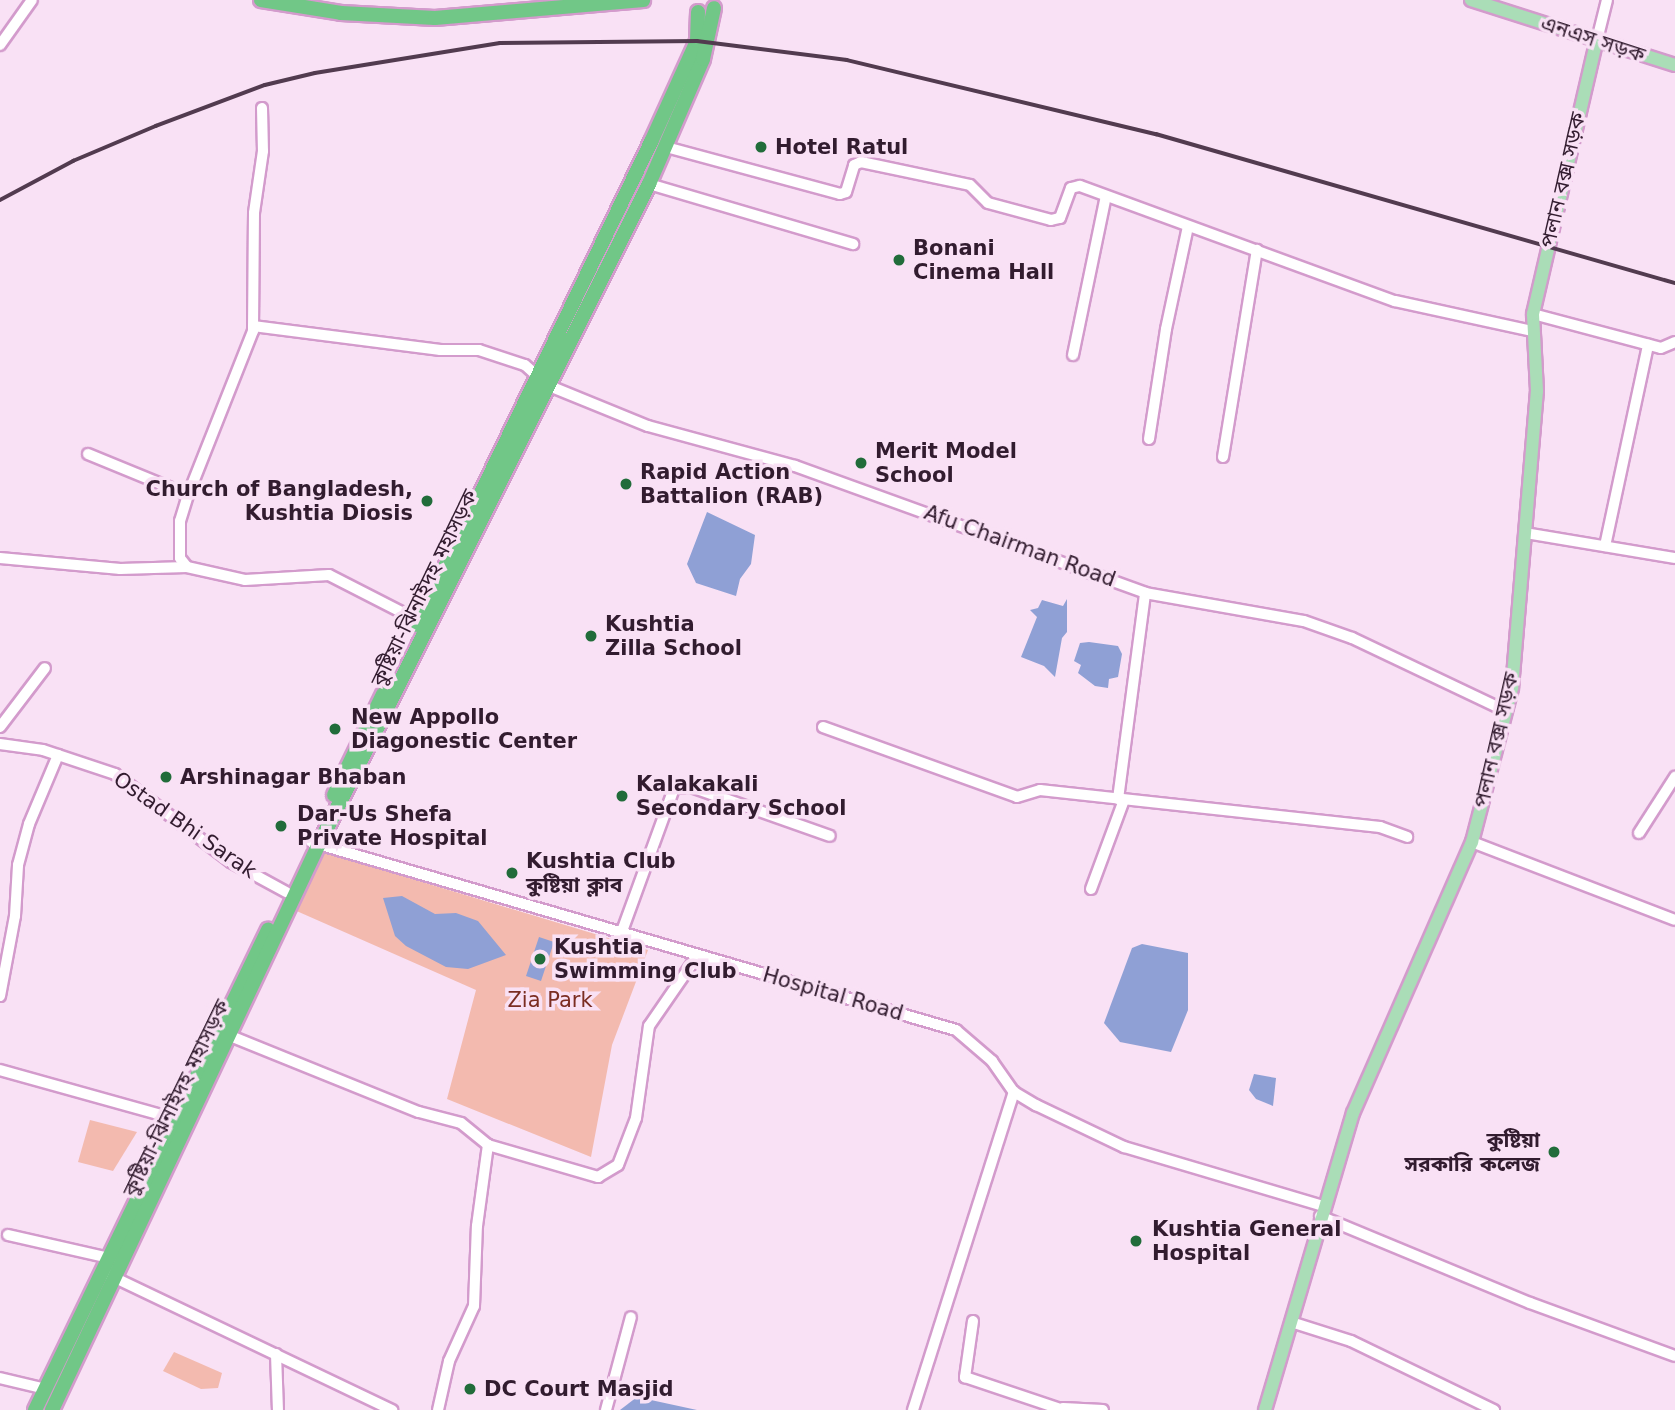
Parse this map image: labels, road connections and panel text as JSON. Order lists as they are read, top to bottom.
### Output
{
  "streets": {
    "highway": ["কুষ্টিয়া-ঝিনাইদহ মহাসড়ক"],
    "main road": ["এনএস সড়ক", "পলান বক্স সড়ক"],
    "street": ["Afu Chairman Road", "Ostad Bhi Sarak", "Hospital Road"]
  },
  "crossings": [
    ["এনএস সড়ক", "পলান বক্স সড়ক"],
    ["পলান বক্স সড়ক", "Afu Chairman Road"],
    ["পলান বক্স সড়ক", "Hospital Road"],
    ["Afu Chairman Road", "কুষ্টিয়া-ঝিনাইদহ মহাসড়ক"],
    ["কুষ্টিয়া-ঝিনাইদহ মহাসড়ক", "Ostad Bhi Sarak"],
    ["কুষ্টিয়া-ঝিনাইদহ মহাসড়ক", "Hospital Road"]
  ],
  "parks": ["Zia Park"],
  "places": [
    "Hotel Ratul",
    "Bonani Cinema Hall",
    "Merit Model School",
    "Rapid Action Battalion (RAB)",
    "Church of Bangladesh, Kushtia Diosis",
    "Kushtia Zilla School",
    "New Appollo Diagonestic Center",
    "Arshinagar Bhaban",
    "Kalakakali Secondary School",
    "Dar-Us Shefa Private Hospital",
    "Kushtia Club কুষ্টিয়া ক্লাব",
    "Kushtia Swimming Club",
    "কুষ্টিয়া সরকারি কলেজ",
    "Kushtia General Hospital",
    "DC Court Masjid"
  ]
}
